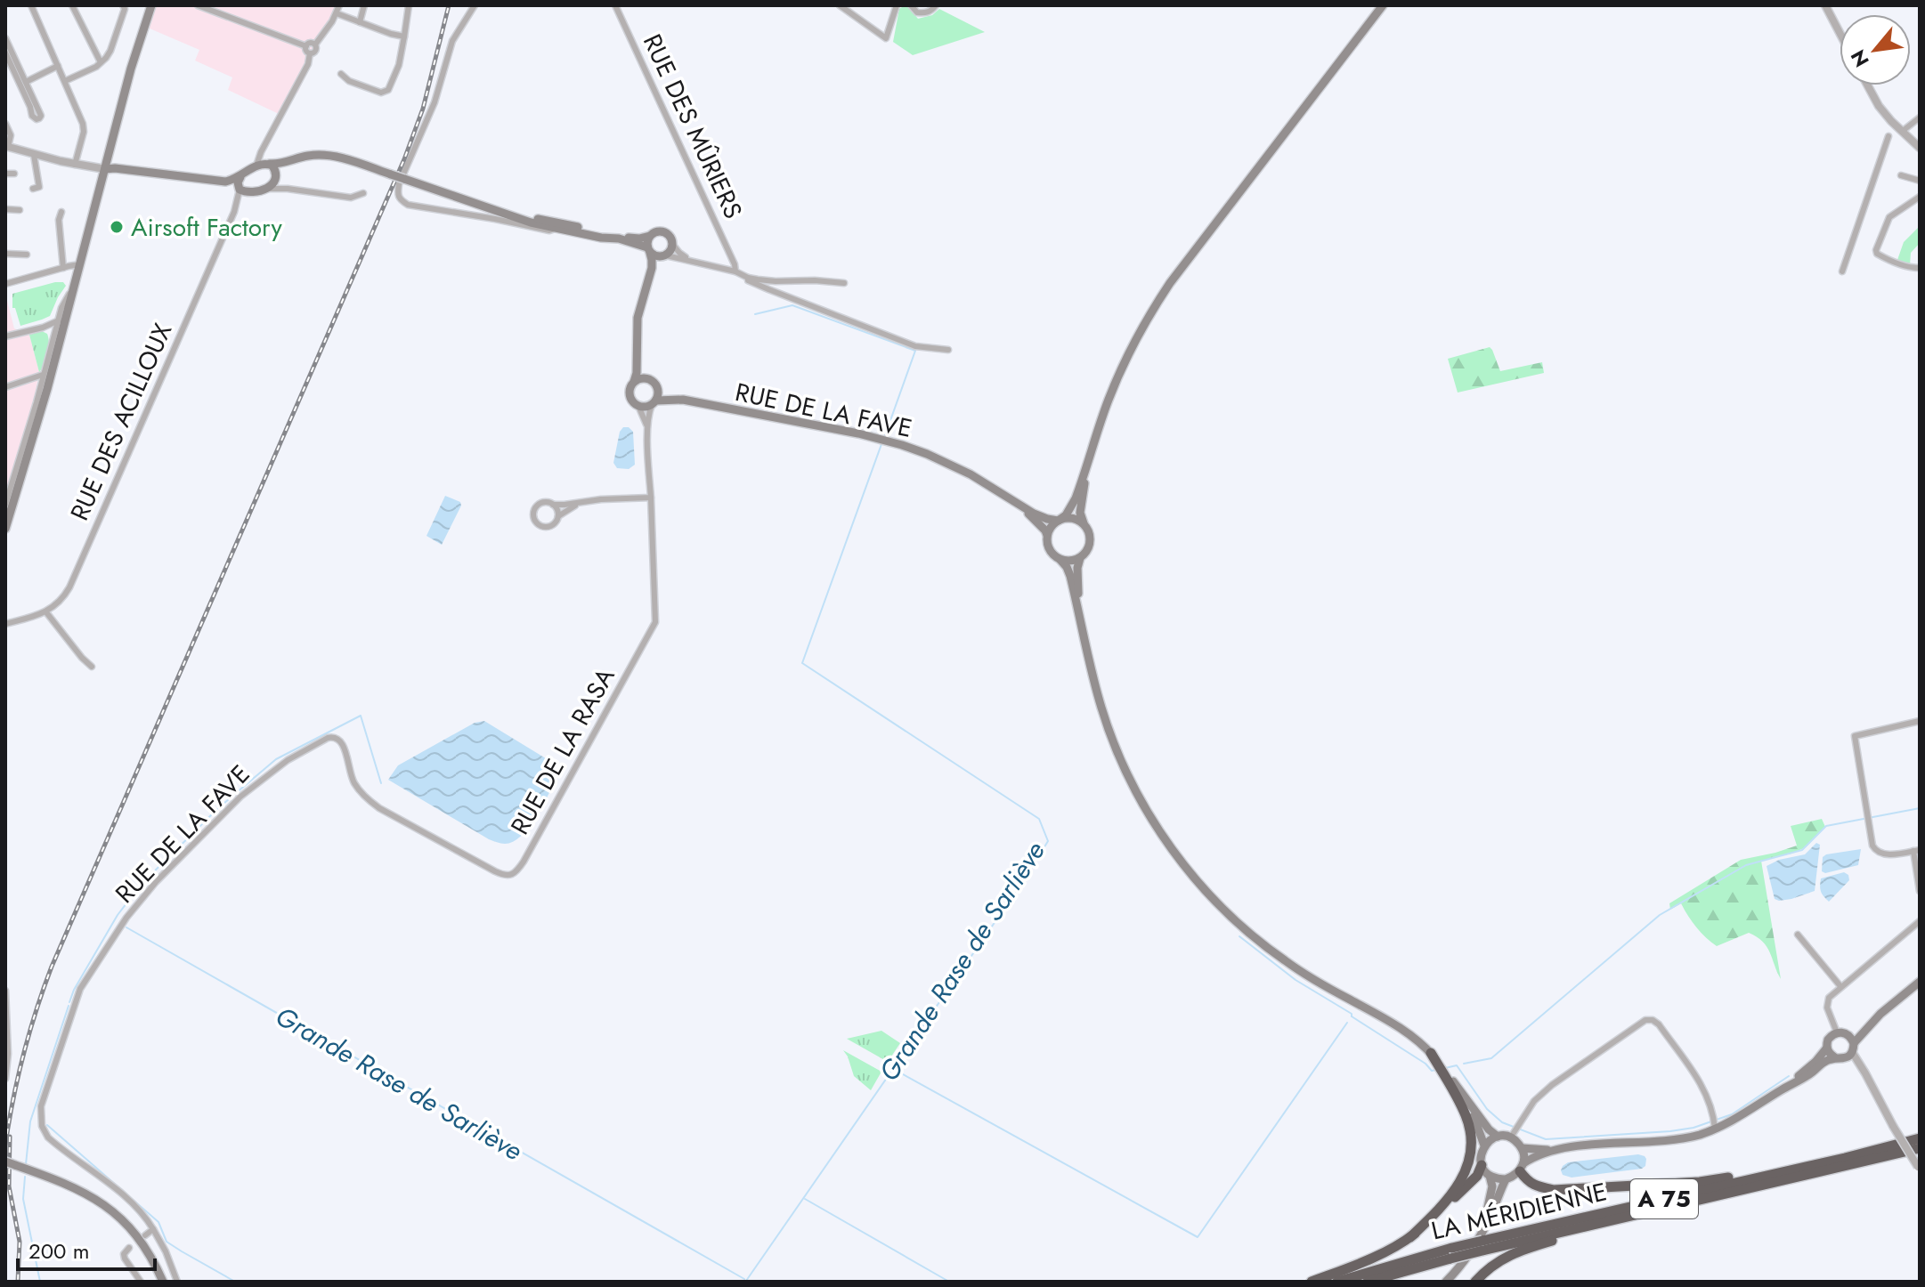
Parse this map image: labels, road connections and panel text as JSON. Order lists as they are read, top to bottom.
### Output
{
  "streets": {
    "highway": ["A 75", "LA MÉRIDIENNE"],
    "main road": ["RUE DE LA FAVE"],
    "street": ["RUE DES MÛRIERS", "RUE DES ACILLOUX", "RUE DE LA RASA"]
  },
  "crossings": [
    ["RUE DE LA FAVE", "RUE DE LA RASA"]
  ],
  "water": ["Grande Rase de Sarliève"],
  "places": ["Airsoft Factory"],
  "scale_bar": "200 m",
  "north": "bottom left"
}
